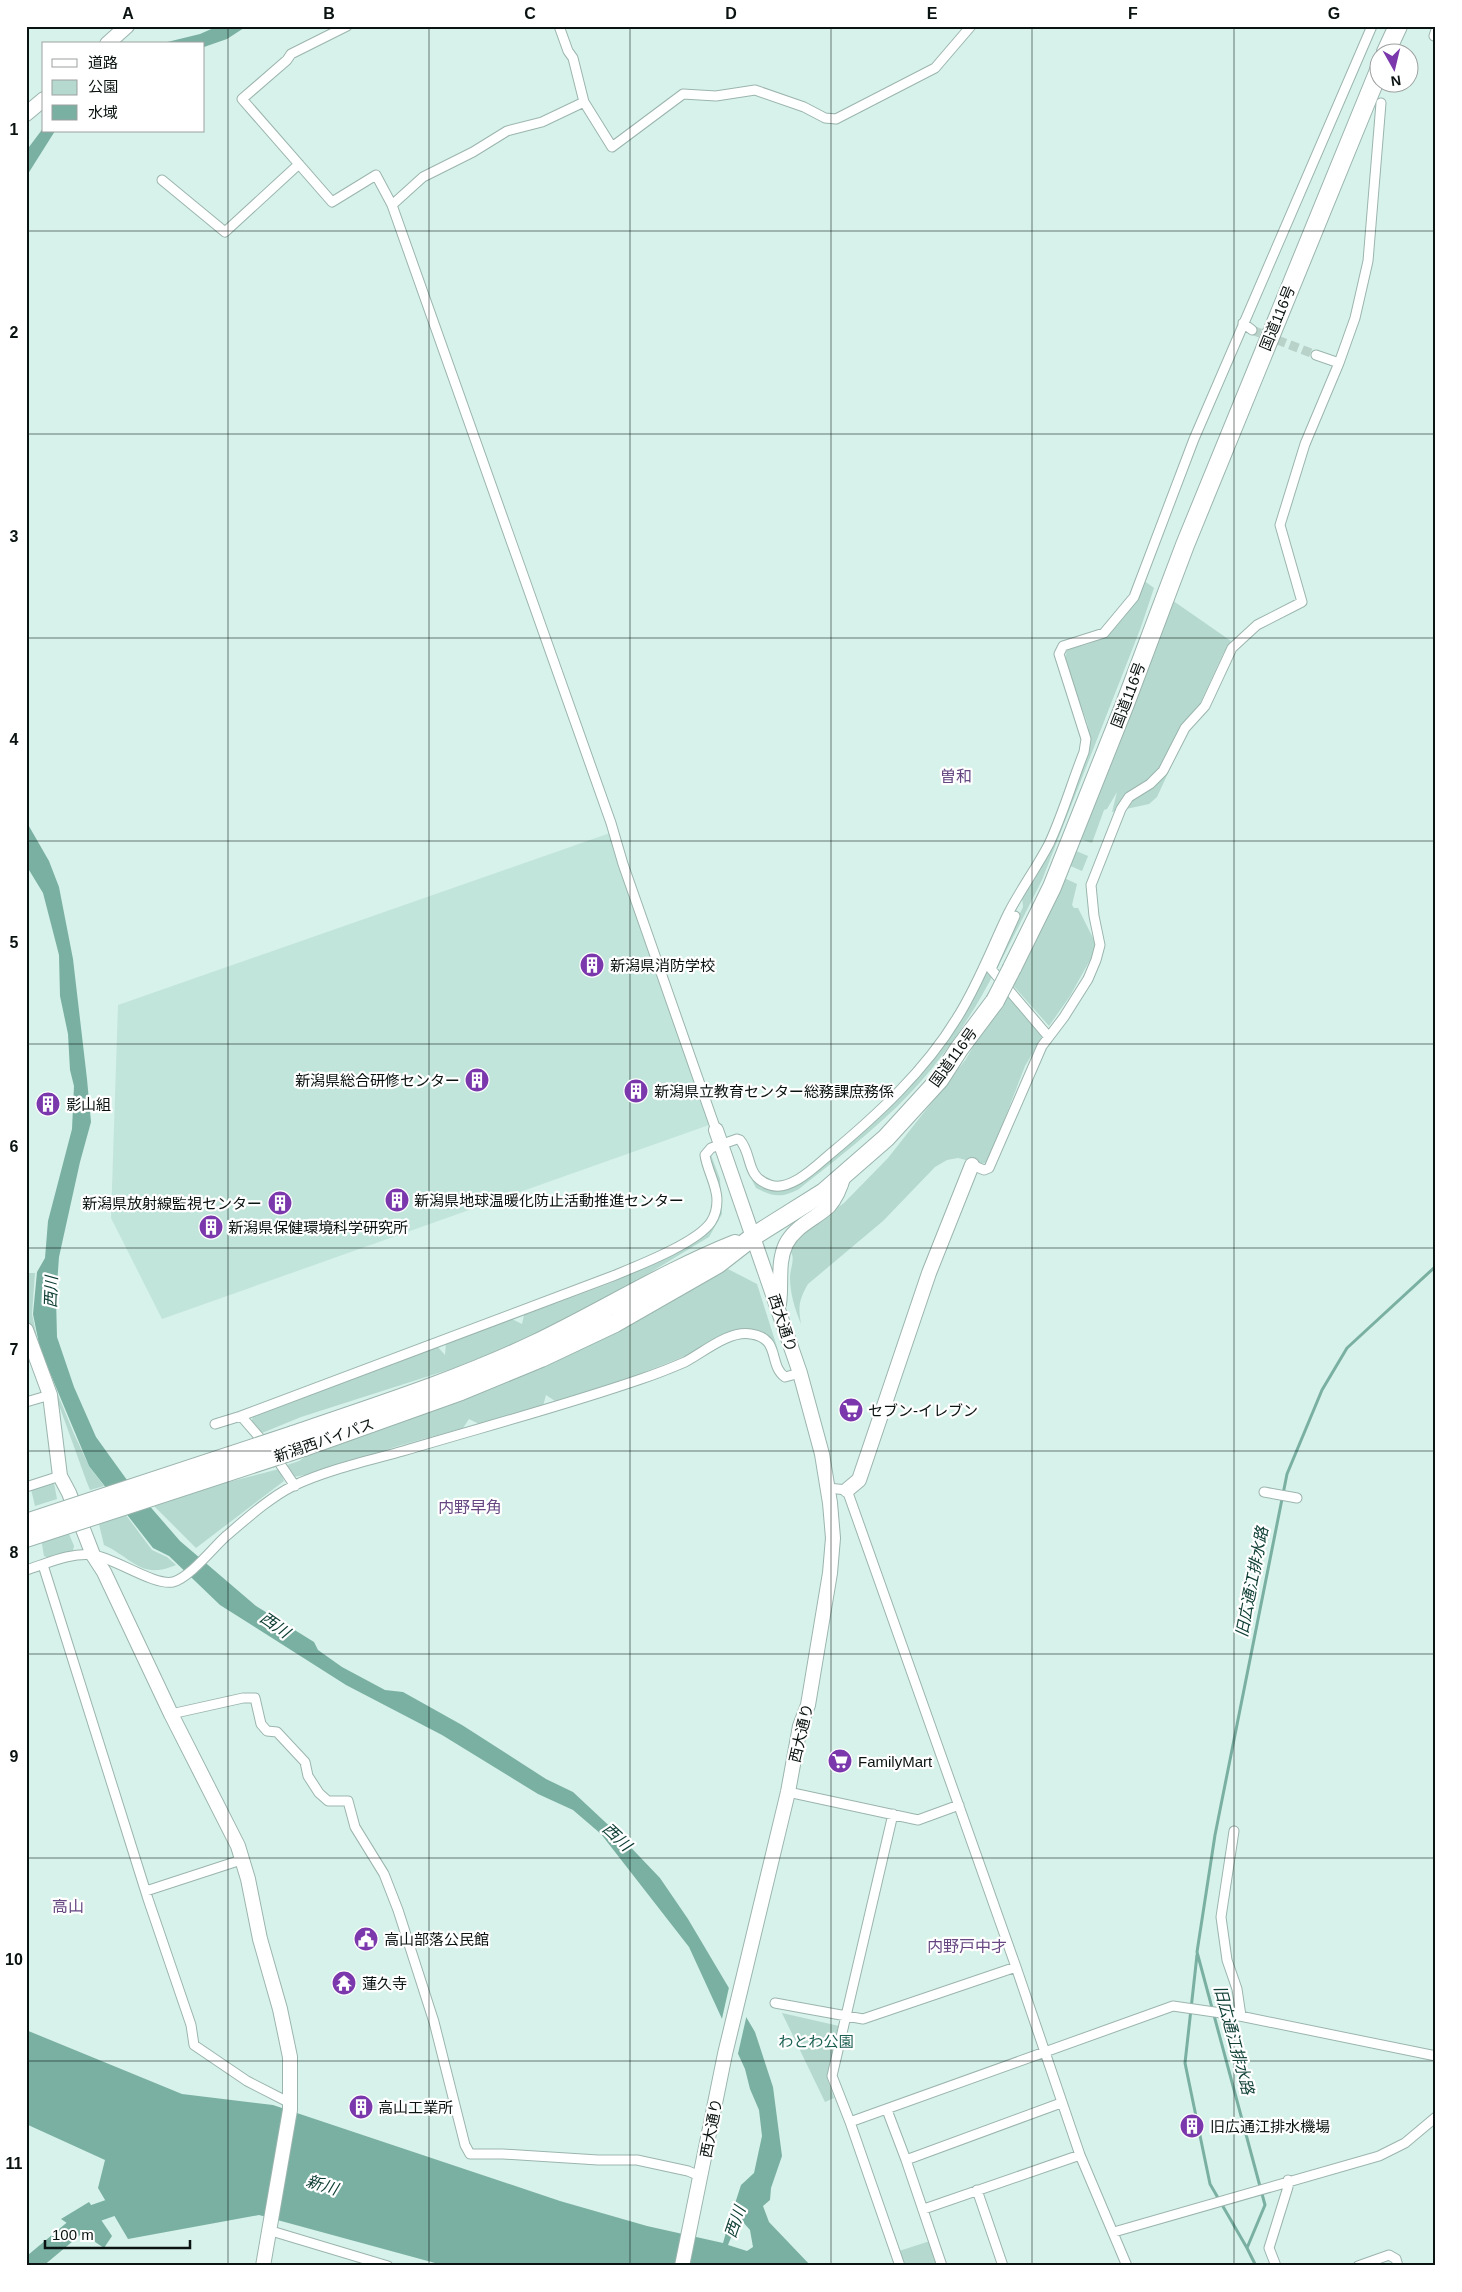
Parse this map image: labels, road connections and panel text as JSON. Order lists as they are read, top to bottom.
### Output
{
  "streets": {
    "highway": ["国道116号", "新潟西バイパス"],
    "street": ["西大通り"]
  },
  "crossings": [
    ["国道116号", "西大通り"],
    ["国道116号", "新潟西バイパス"],
    ["西大通り", "新潟西バイパス"]
  ],
  "districts": [
    "曽和",
    "内野早角",
    "高山",
    "内野戸中才"
  ],
  "water": ["西川", "旧広通江排水路", "新川"],
  "parks": ["わとわ公園"],
  "places": {
    "building": [
      "新潟県消防学校",
      "新潟県総合研修センター",
      "新潟県立教育センター総務課庶務係",
      "影山組",
      "新潟県地球温暖化防止活動推進センター",
      "新潟県放射線監視センター",
      "新潟県保健環境科学研究所",
      "高山工業所",
      "旧広通江排水機場"
    ],
    "supermarket": ["セブン-イレブン", "FamilyMart"],
    "public building": ["高山部落公民館"],
    "temple": ["蓮久寺"]
  },
  "legend": ["道路", "公園", "水域"],
  "scale_bar": "100 m",
  "north": "bottom",
  "grid": {
    "columns": [
      "A",
      "B",
      "C",
      "D",
      "E",
      "F",
      "G"
    ],
    "rows": [
      "1",
      "2",
      "3",
      "4",
      "5",
      "6",
      "7",
      "8",
      "9",
      "10",
      "11"
    ]
  }
}
